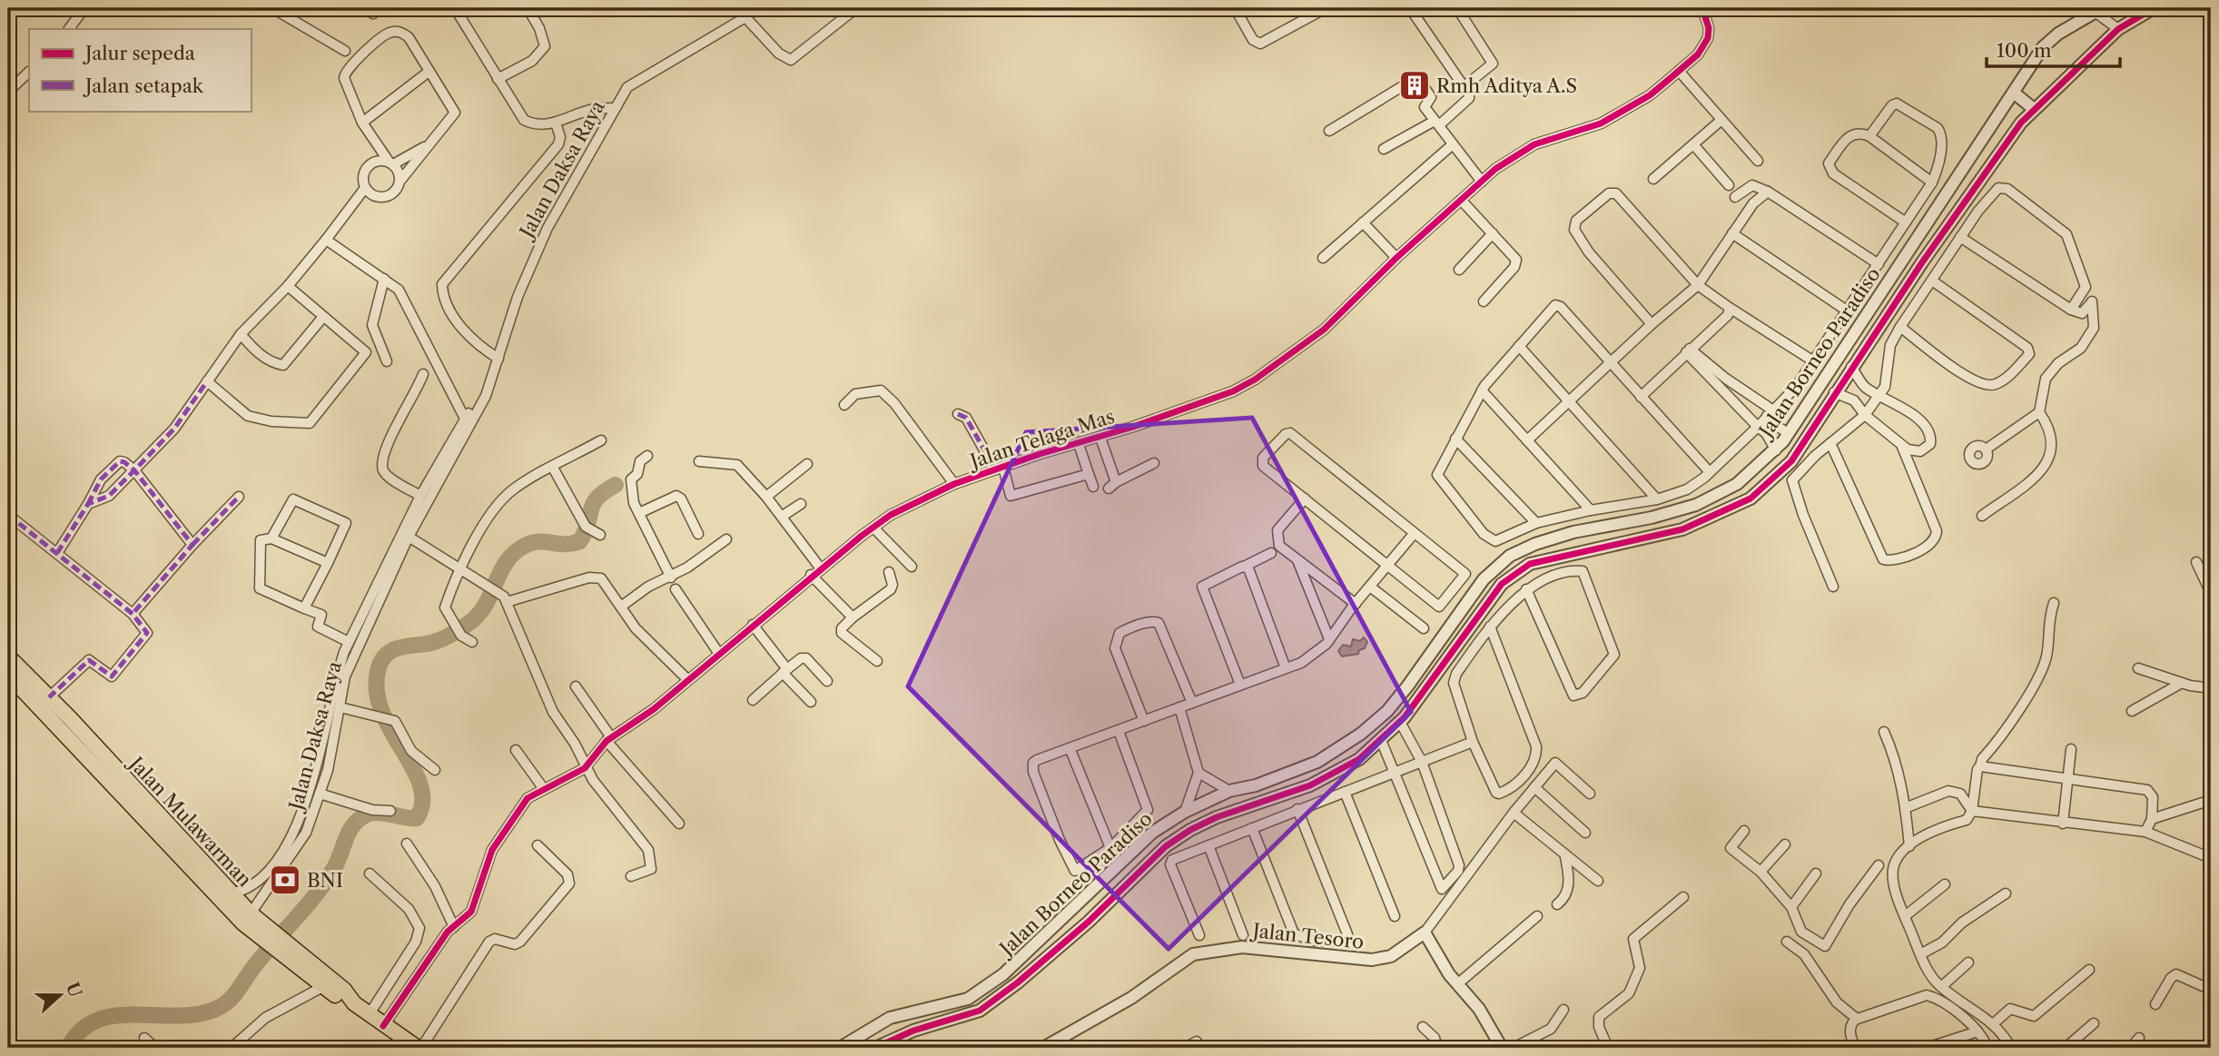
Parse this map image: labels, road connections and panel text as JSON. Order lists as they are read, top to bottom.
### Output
{
  "streets": {
    "highway": ["Jalan Mulawarman"],
    "street": [
      "Jalan Daksa Raya",
      "Jalan Borneo Paradiso",
      "Jalan Telaga Mas",
      "Jalan Tesoro"
    ]
  },
  "crossings": [
    ["Jalan Daksa Raya", "Jalan Mulawarman"],
    ["Jalan Telaga Mas", "Jalan Mulawarman"]
  ],
  "places": {
    "building": ["Rmh Aditya A.S"],
    "bank": ["BNI"]
  },
  "legend": ["Jalur sepeda", "Jalan setapak"],
  "scale_bar": "100 m",
  "north": "right"
}
